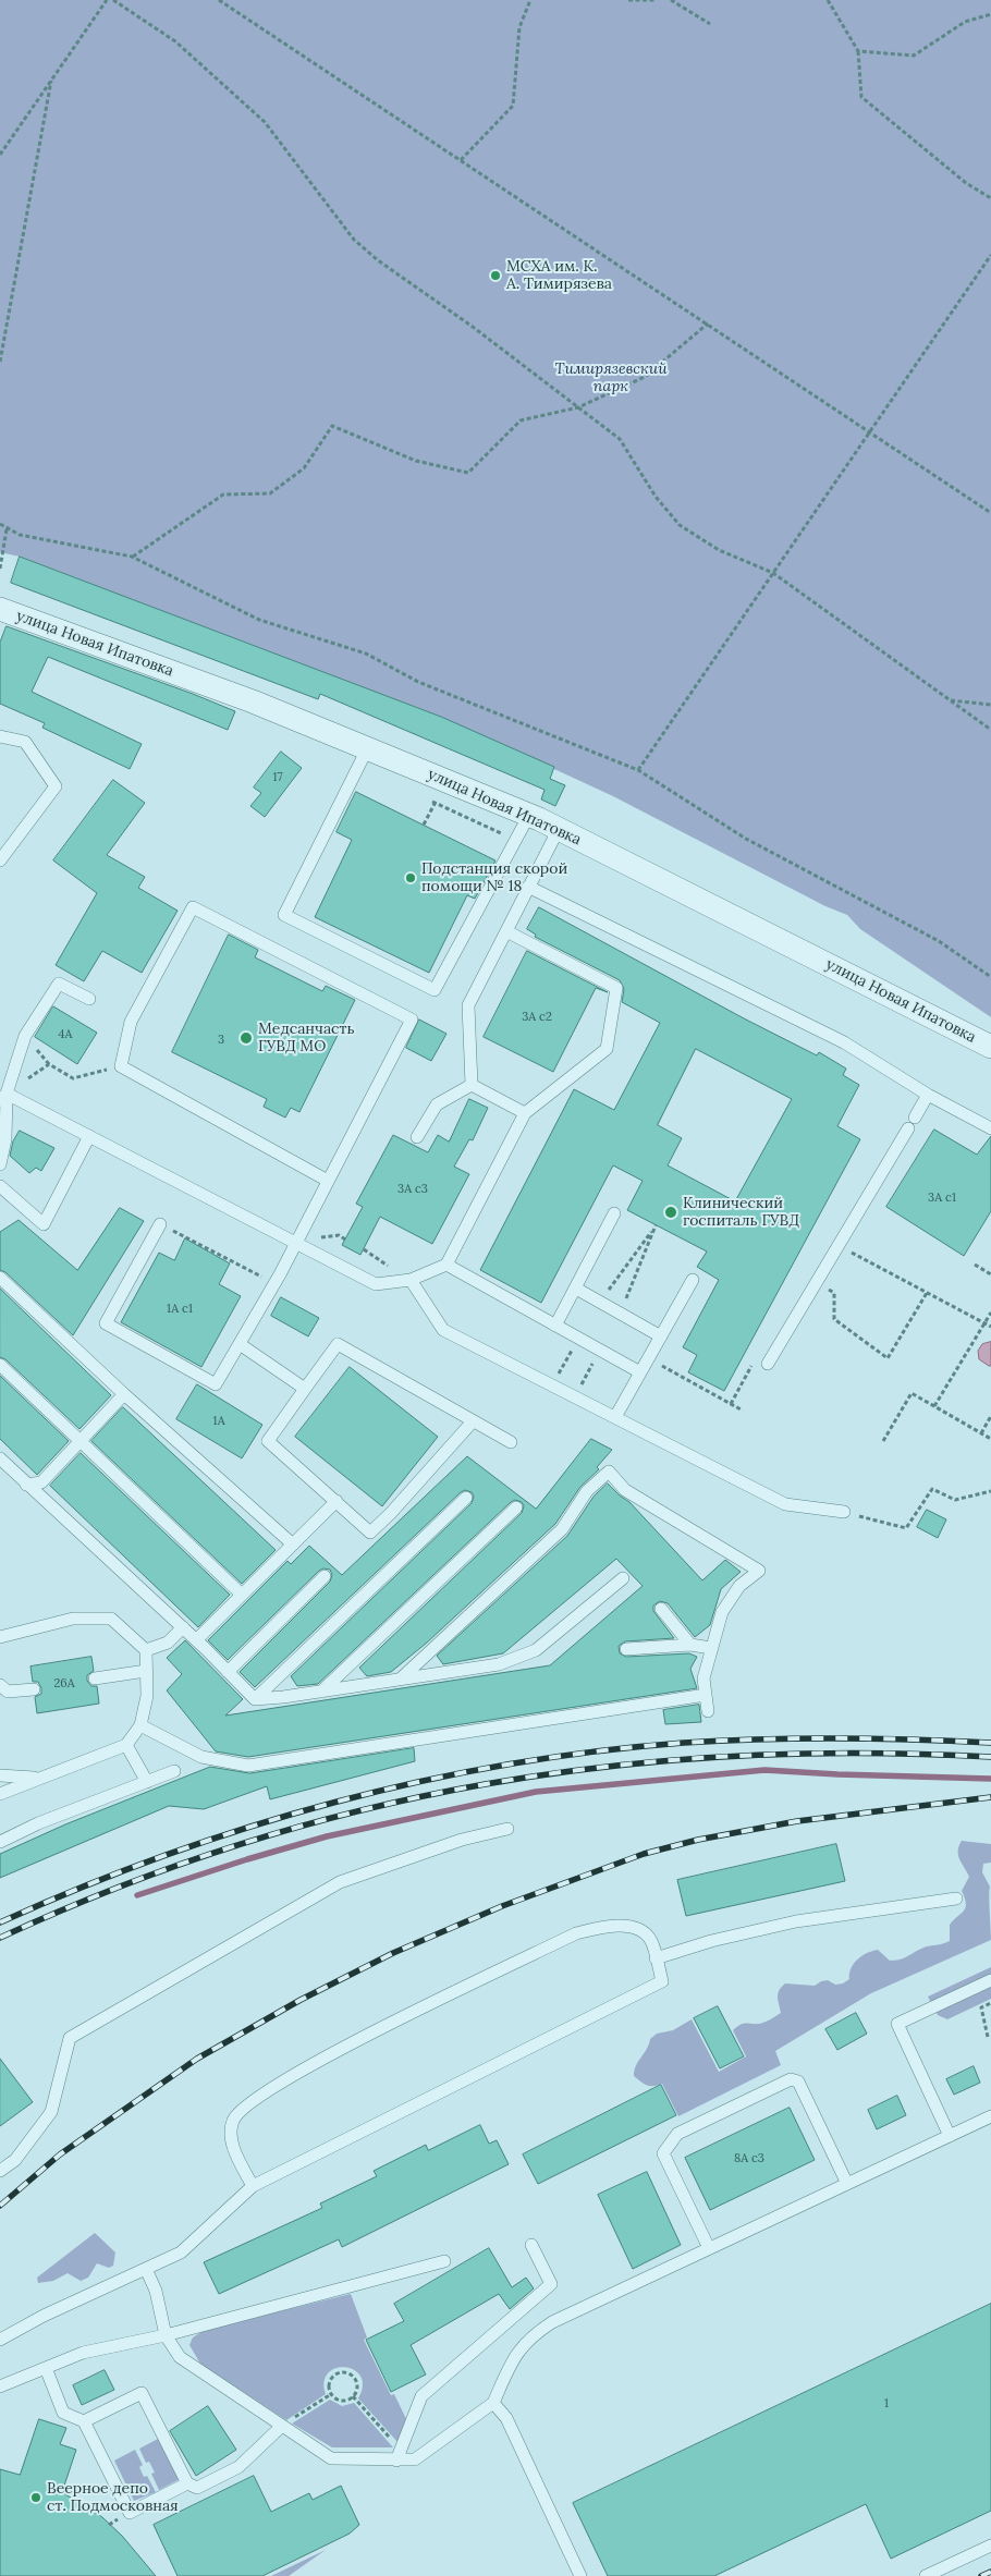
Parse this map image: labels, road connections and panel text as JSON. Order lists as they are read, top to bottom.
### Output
{
  "streets": {
    "street": ["улица Новая Ипатовка"]
  },
  "parks": ["Тимирязевский парк"],
  "places": [
    "МСХА им. К. А. Тимирязева",
    "Подстанция скорой помощи № 18",
    "Медсанчасть ГУВД МО",
    "Клинический госпиталь ГУВД",
    "Веерное депо ст. Подмосковная"
  ],
  "house_numbers": [
    "17",
    "3А с2",
    "4А",
    "3",
    "3А с3",
    "3А с1",
    "1А с1",
    "1А",
    "26А",
    "8А с3",
    "1"
  ]
}
